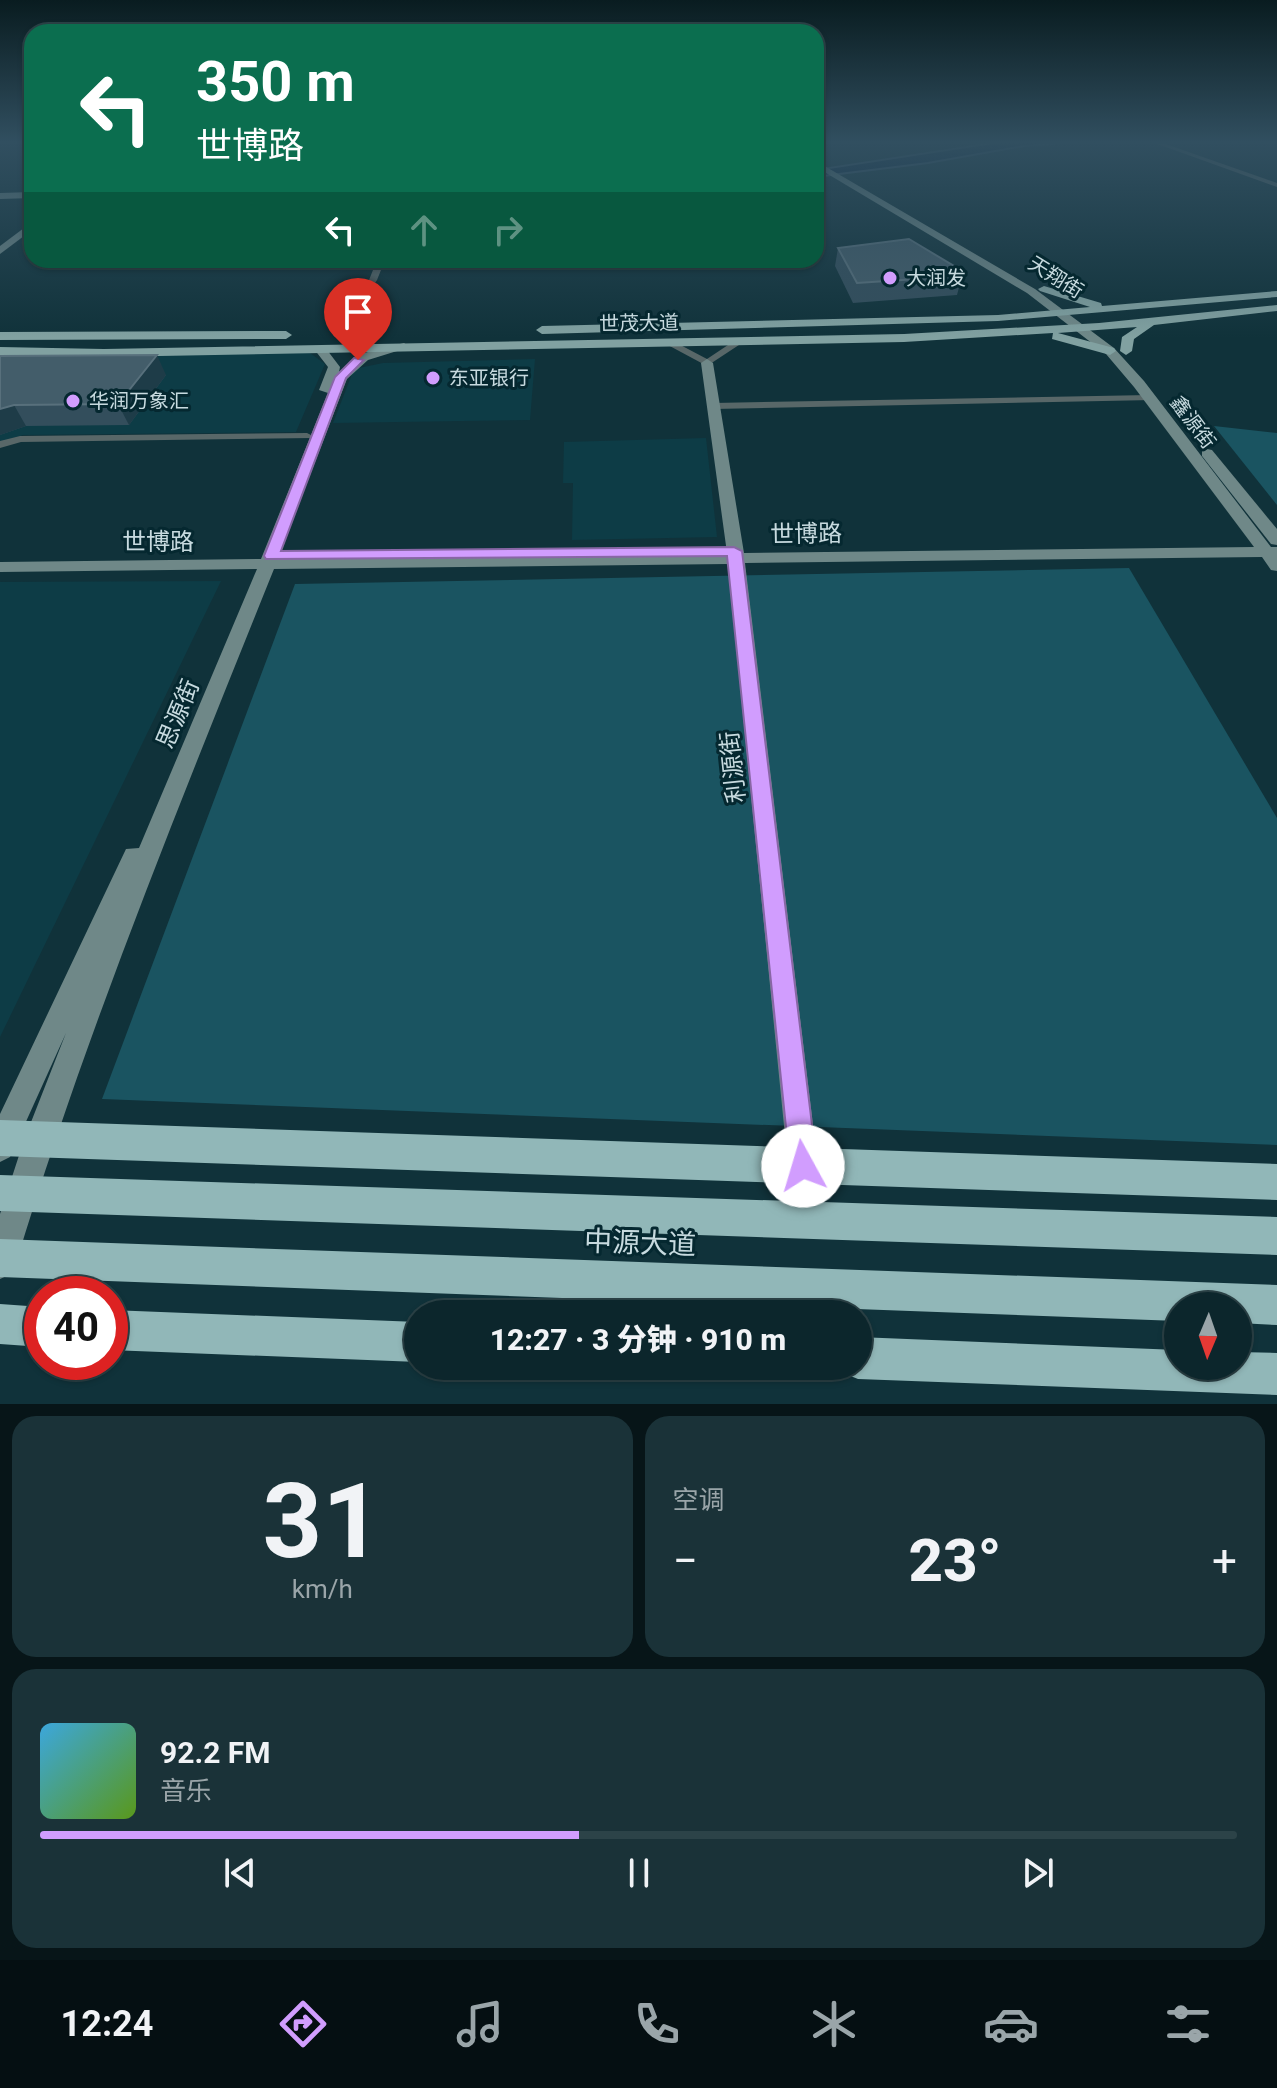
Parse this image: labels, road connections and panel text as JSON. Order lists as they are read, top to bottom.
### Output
{
  "streets": {
    "highway": ["中源大道"],
    "main road": [
      "天翔街",
      "世茂大道",
      "鑫源街",
      "世博路",
      "思源街",
      "利源街"
    ]
  },
  "crossings": [
    ["天翔街", "世茂大道"],
    ["天翔街", "鑫源街"],
    ["世茂大道", "鑫源街"],
    ["世茂大道", "思源街"],
    ["鑫源街", "世博路"],
    ["世博路", "思源街"],
    ["世博路", "利源街"]
  ],
  "places": ["大润发", "东亚银行", "华润万象汇"],
  "north": "bottom",
  "page": {
    "turn": ["350 m", "世博路"],
    "limit": "40",
    "trip": "12:27 · 3 分钟 · 910 m",
    "tile": [
      ["31", "km/h"],
      "空调"
    ],
    "heat": ["−", "23°", "+"],
    "song": ["92.2 FM", "音乐"],
    "tabs": "12:24"
  }
}
